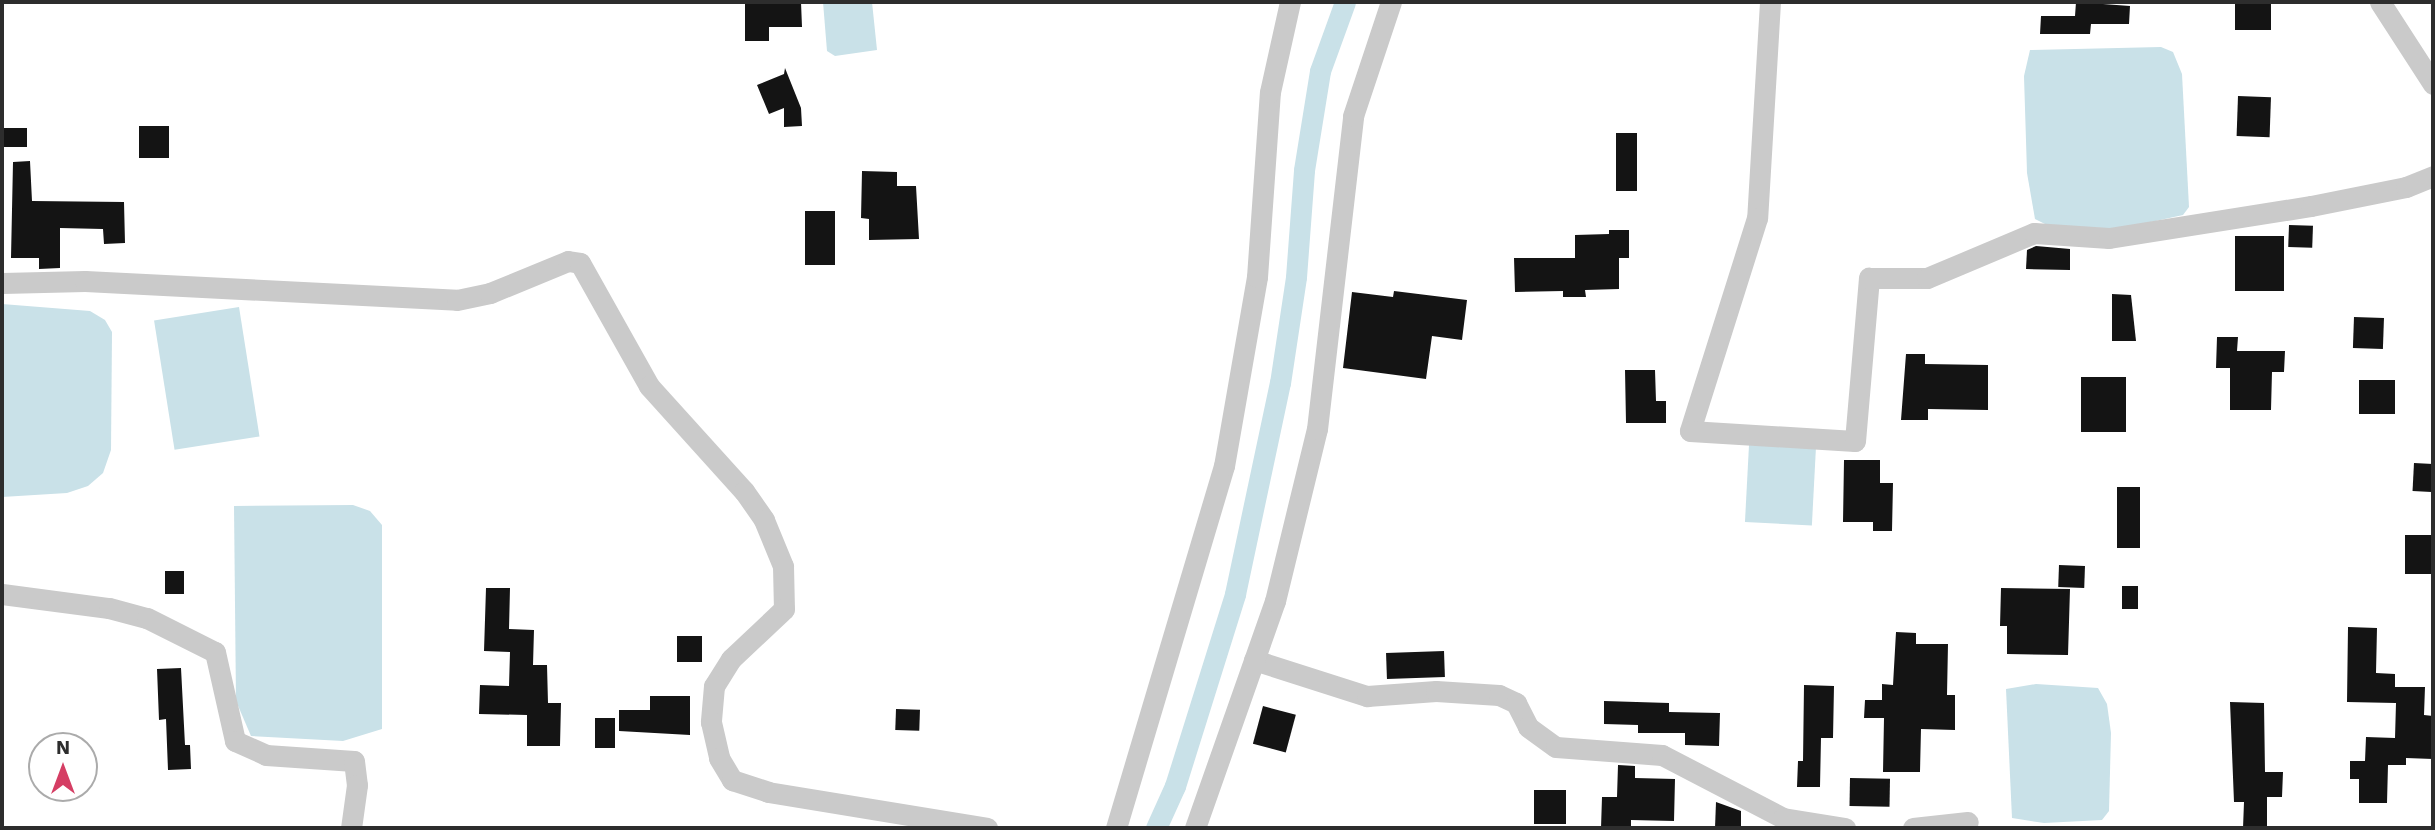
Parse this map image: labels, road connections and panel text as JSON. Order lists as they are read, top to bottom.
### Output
{
  "north": "top"
}
